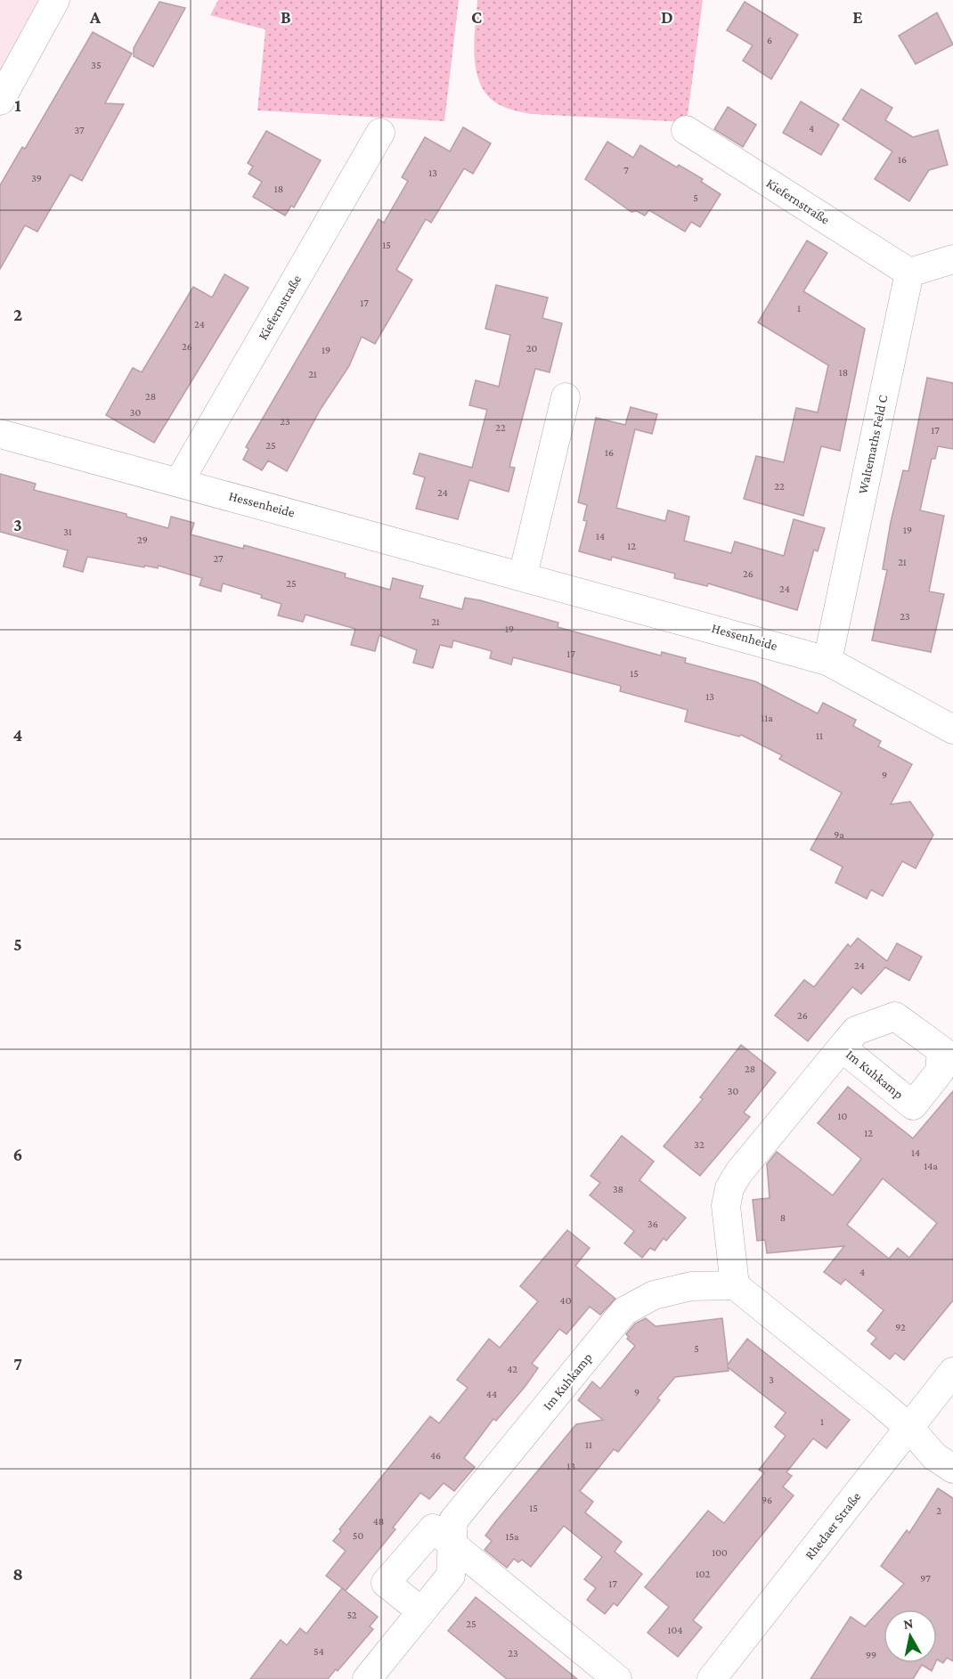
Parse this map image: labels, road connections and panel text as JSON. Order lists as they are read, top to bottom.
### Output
{
  "streets": {
    "street": [
      "Kiefernstraße",
      "Waltemaths Feld C",
      "Hessenheide",
      "Im Kuhkamp",
      "Rhedaer Straße"
    ]
  },
  "crossings": [
    ["Kiefernstraße", "Waltemaths Feld C"],
    ["Kiefernstraße", "Hessenheide"],
    ["Waltemaths Feld C", "Hessenheide"]
  ],
  "house_numbers": [
    "6",
    "35",
    "4",
    "37",
    "16",
    "7",
    "13",
    "39",
    "18",
    "5",
    "15",
    "17",
    "1",
    "24",
    "26",
    "20",
    "19",
    "18",
    "21",
    "28",
    "30",
    "23",
    "22",
    "17",
    "25",
    "16",
    "22",
    "24",
    "19",
    "31",
    "14",
    "29",
    "12",
    "27",
    "21",
    "26",
    "25",
    "24",
    "23",
    "21",
    "19",
    "17",
    "15",
    "13",
    "11a",
    "11",
    "9",
    "9a",
    "24",
    "26",
    "28",
    "30",
    "10",
    "12",
    "32",
    "14",
    "14a",
    "38",
    "8",
    "36",
    "4",
    "40",
    "92",
    "5",
    "42",
    "3",
    "9",
    "44",
    "1",
    "11",
    "46",
    "13",
    "96",
    "15",
    "2",
    "48",
    "50",
    "15a",
    "100",
    "102",
    "97",
    "17",
    "52",
    "25",
    "104",
    "54",
    "23",
    "99"
  ],
  "north": "top",
  "grid": {
    "columns": [
      "A",
      "B",
      "C",
      "D",
      "E"
    ],
    "rows": [
      "1",
      "2",
      "3",
      "4",
      "5",
      "6",
      "7",
      "8"
    ]
  }
}
